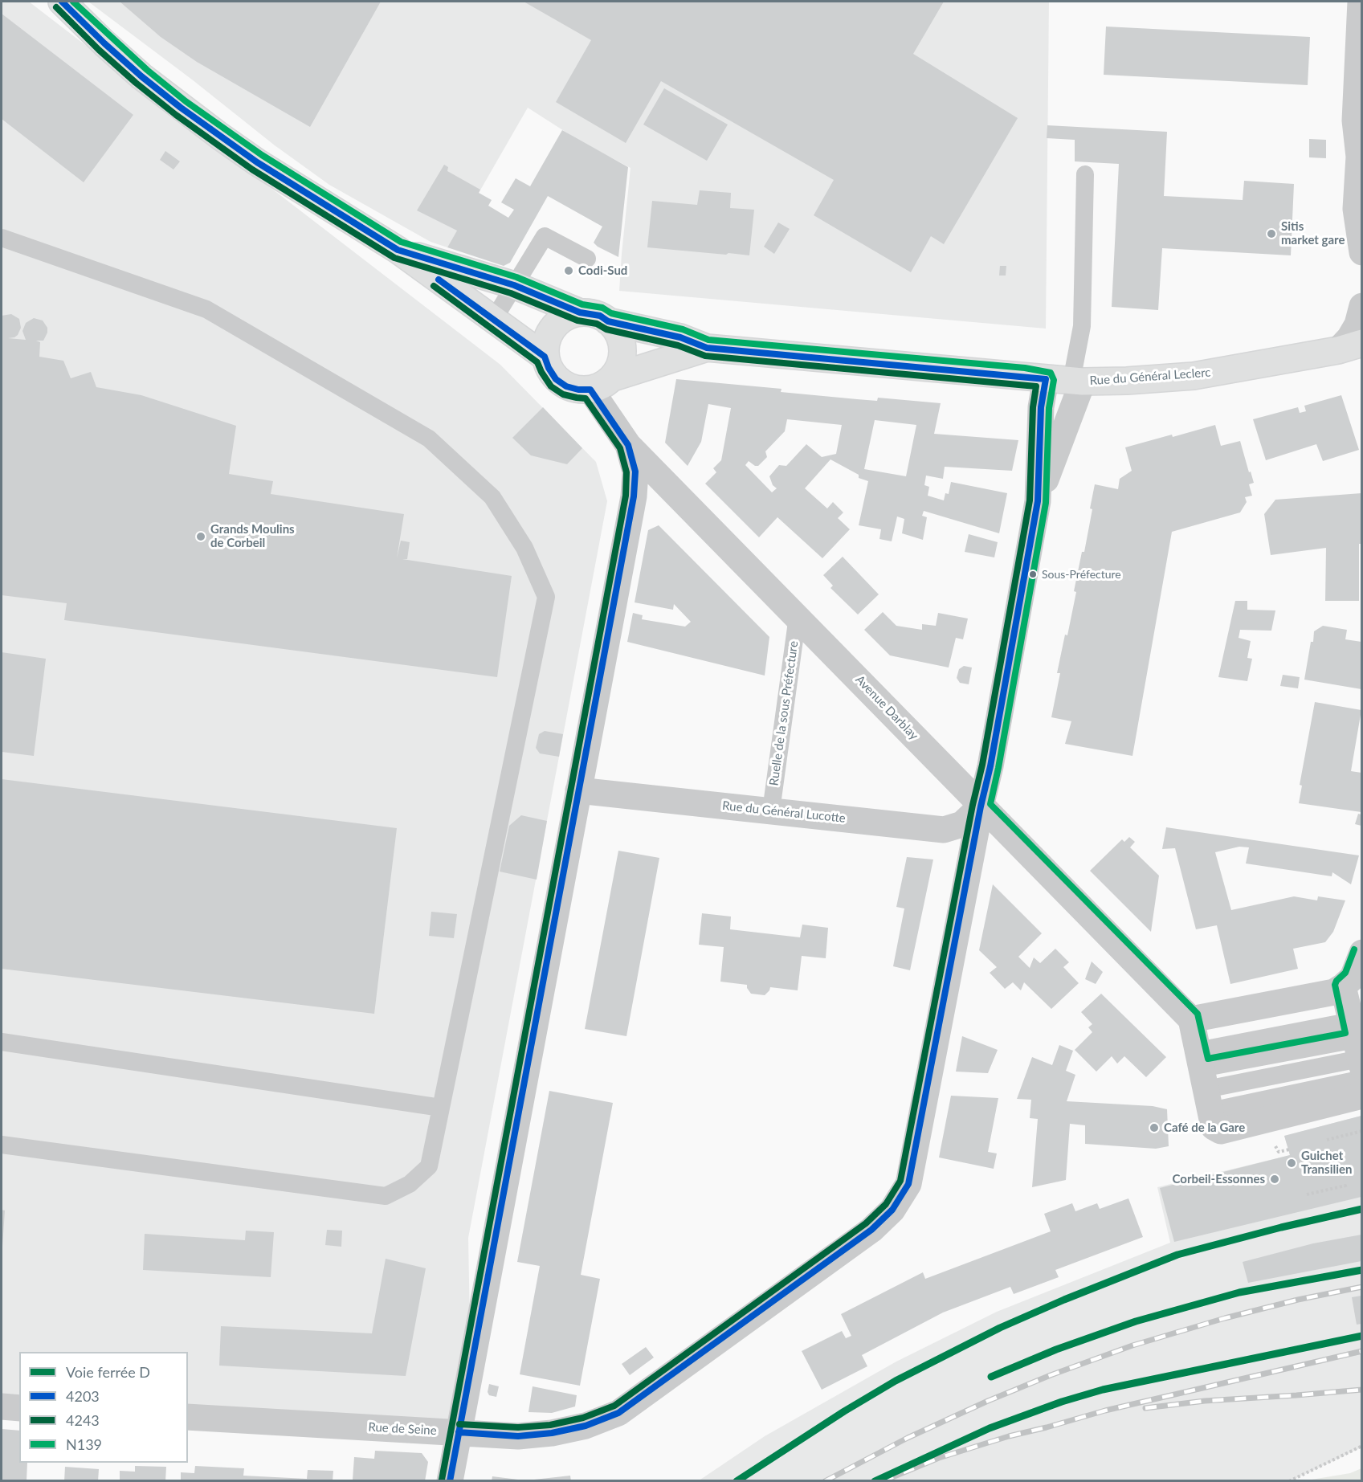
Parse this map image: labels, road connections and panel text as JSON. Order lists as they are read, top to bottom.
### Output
{
  "streets": {
    "main road": ["Rue du Général Leclerc"],
    "street": ["Avenue Darblay", "Rue du Général Lucotte", "Rue de Seine"],
    "lane": ["Ruelle de la sous Préfecture"]
  },
  "crossings": [
    ["Rue du Général Leclerc", "Avenue Darblay"],
    ["Rue du Général Leclerc", "Rue de Seine"],
    ["Avenue Darblay", "Ruelle de la sous Préfecture"],
    ["Avenue Darblay", "Rue du Général Lucotte"],
    ["Avenue Darblay", "Rue de Seine"],
    ["Ruelle de la sous Préfecture", "Rue du Général Lucotte"],
    ["Rue du Général Lucotte", "Rue de Seine"]
  ],
  "places": [
    "Sitis market gare",
    "Codi-Sud",
    "Grands Moulins de Corbeil",
    "Sous-Préfecture",
    "Café de la Gare",
    "Guichet Transilien",
    "Corbeil-Essonnes"
  ],
  "lines": [
    "transit line 4203",
    "transit line N139",
    "transit line 4243",
    "rail line D"
  ],
  "legend": [
    "Voie ferrée D",
    "4203",
    "4243",
    "N139"
  ]
}
